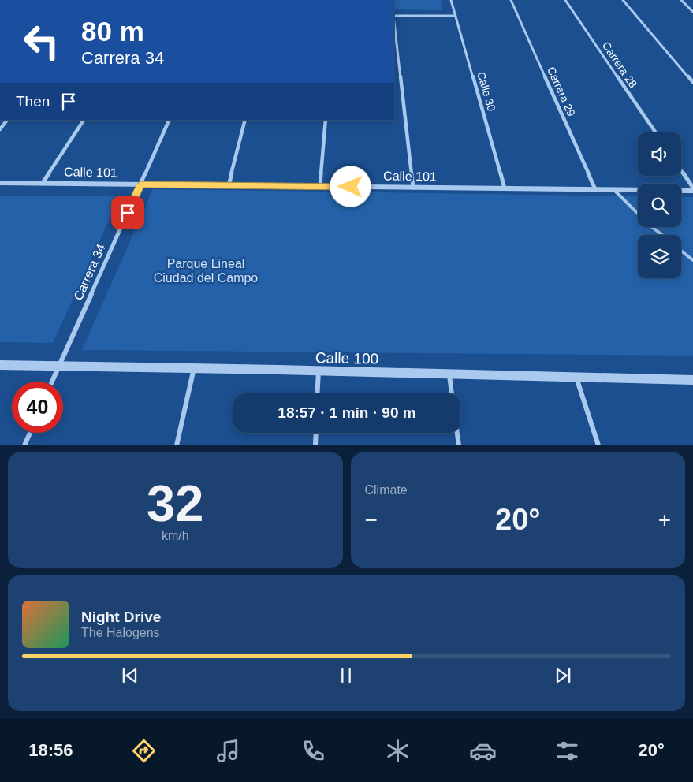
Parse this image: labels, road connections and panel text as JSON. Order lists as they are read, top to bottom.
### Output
{
  "streets": {
    "street": [
      "Carrera 28",
      "Calle 30",
      "Carrera 29",
      "Calle 101",
      "Carrera 34",
      "Calle 100"
    ]
  },
  "crossings": [
    ["Calle 30", "Calle 101"],
    ["Carrera 29", "Calle 101"],
    ["Calle 101", "Carrera 34"],
    ["Carrera 34", "Calle 100"]
  ],
  "parks": ["Parque Lineal Ciudad del Campo"],
  "page": {
    "turn": ["80 m", "Carrera 34"],
    "then": "Then",
    "limit": "40",
    "trip": "18:57 · 1 min · 90 m",
    "tile": [
      ["32", "km/h"],
      "Climate"
    ],
    "heat": ["−", "20°", "+"],
    "song": ["Night Drive", "The Halogens"],
    "tabs": ["18:56", "20°"]
  }
}
